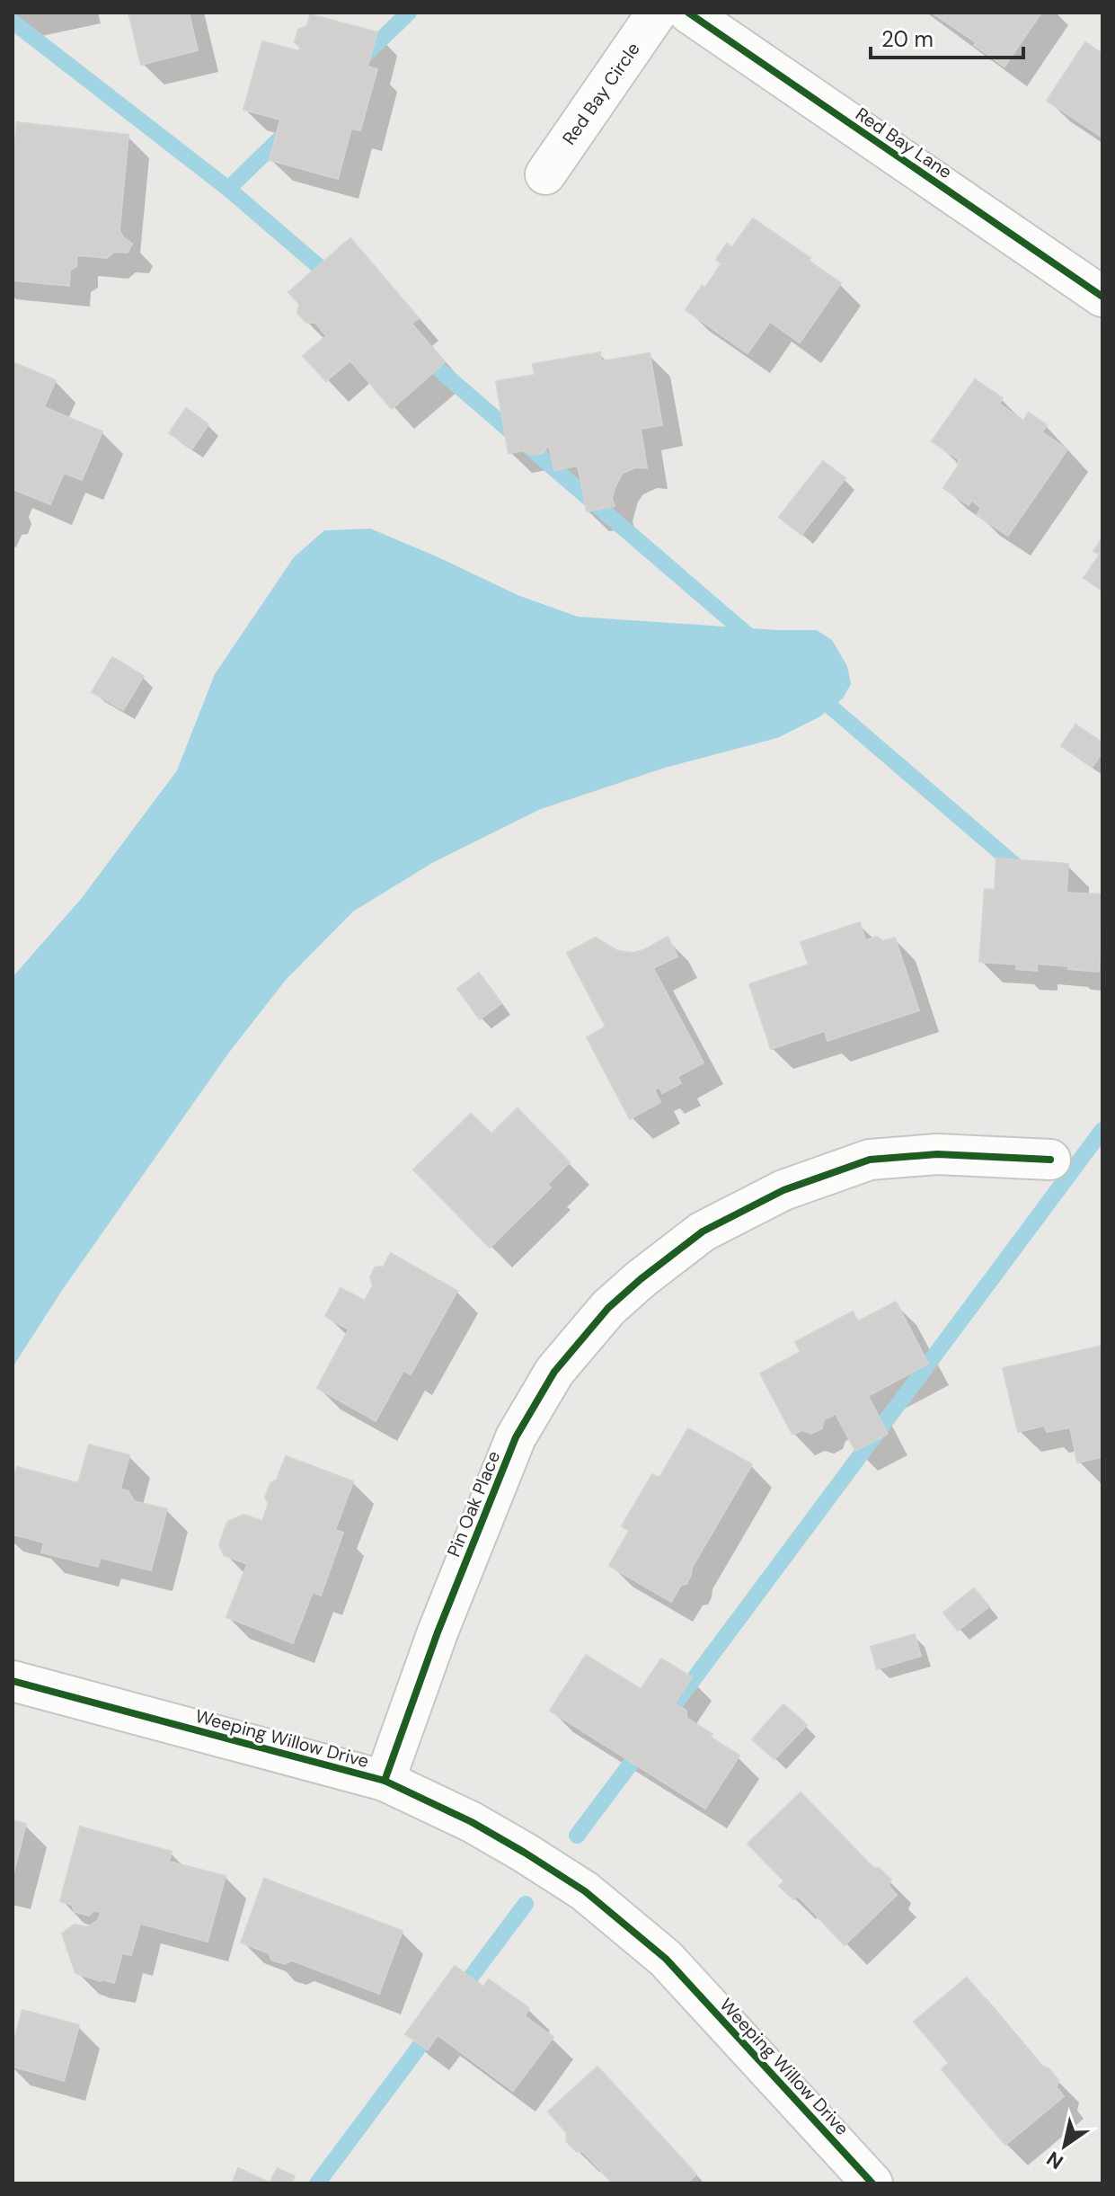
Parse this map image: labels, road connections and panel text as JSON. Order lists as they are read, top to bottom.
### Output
{
  "streets": {
    "street": [
      "Red Bay Circle",
      "Red Bay Lane",
      "Pin Oak Place",
      "Weeping Willow Drive"
    ]
  },
  "crossings": [
    ["Pin Oak Place", "Weeping Willow Drive"]
  ],
  "scale_bar": "20 m",
  "north": "bottom left"
}
